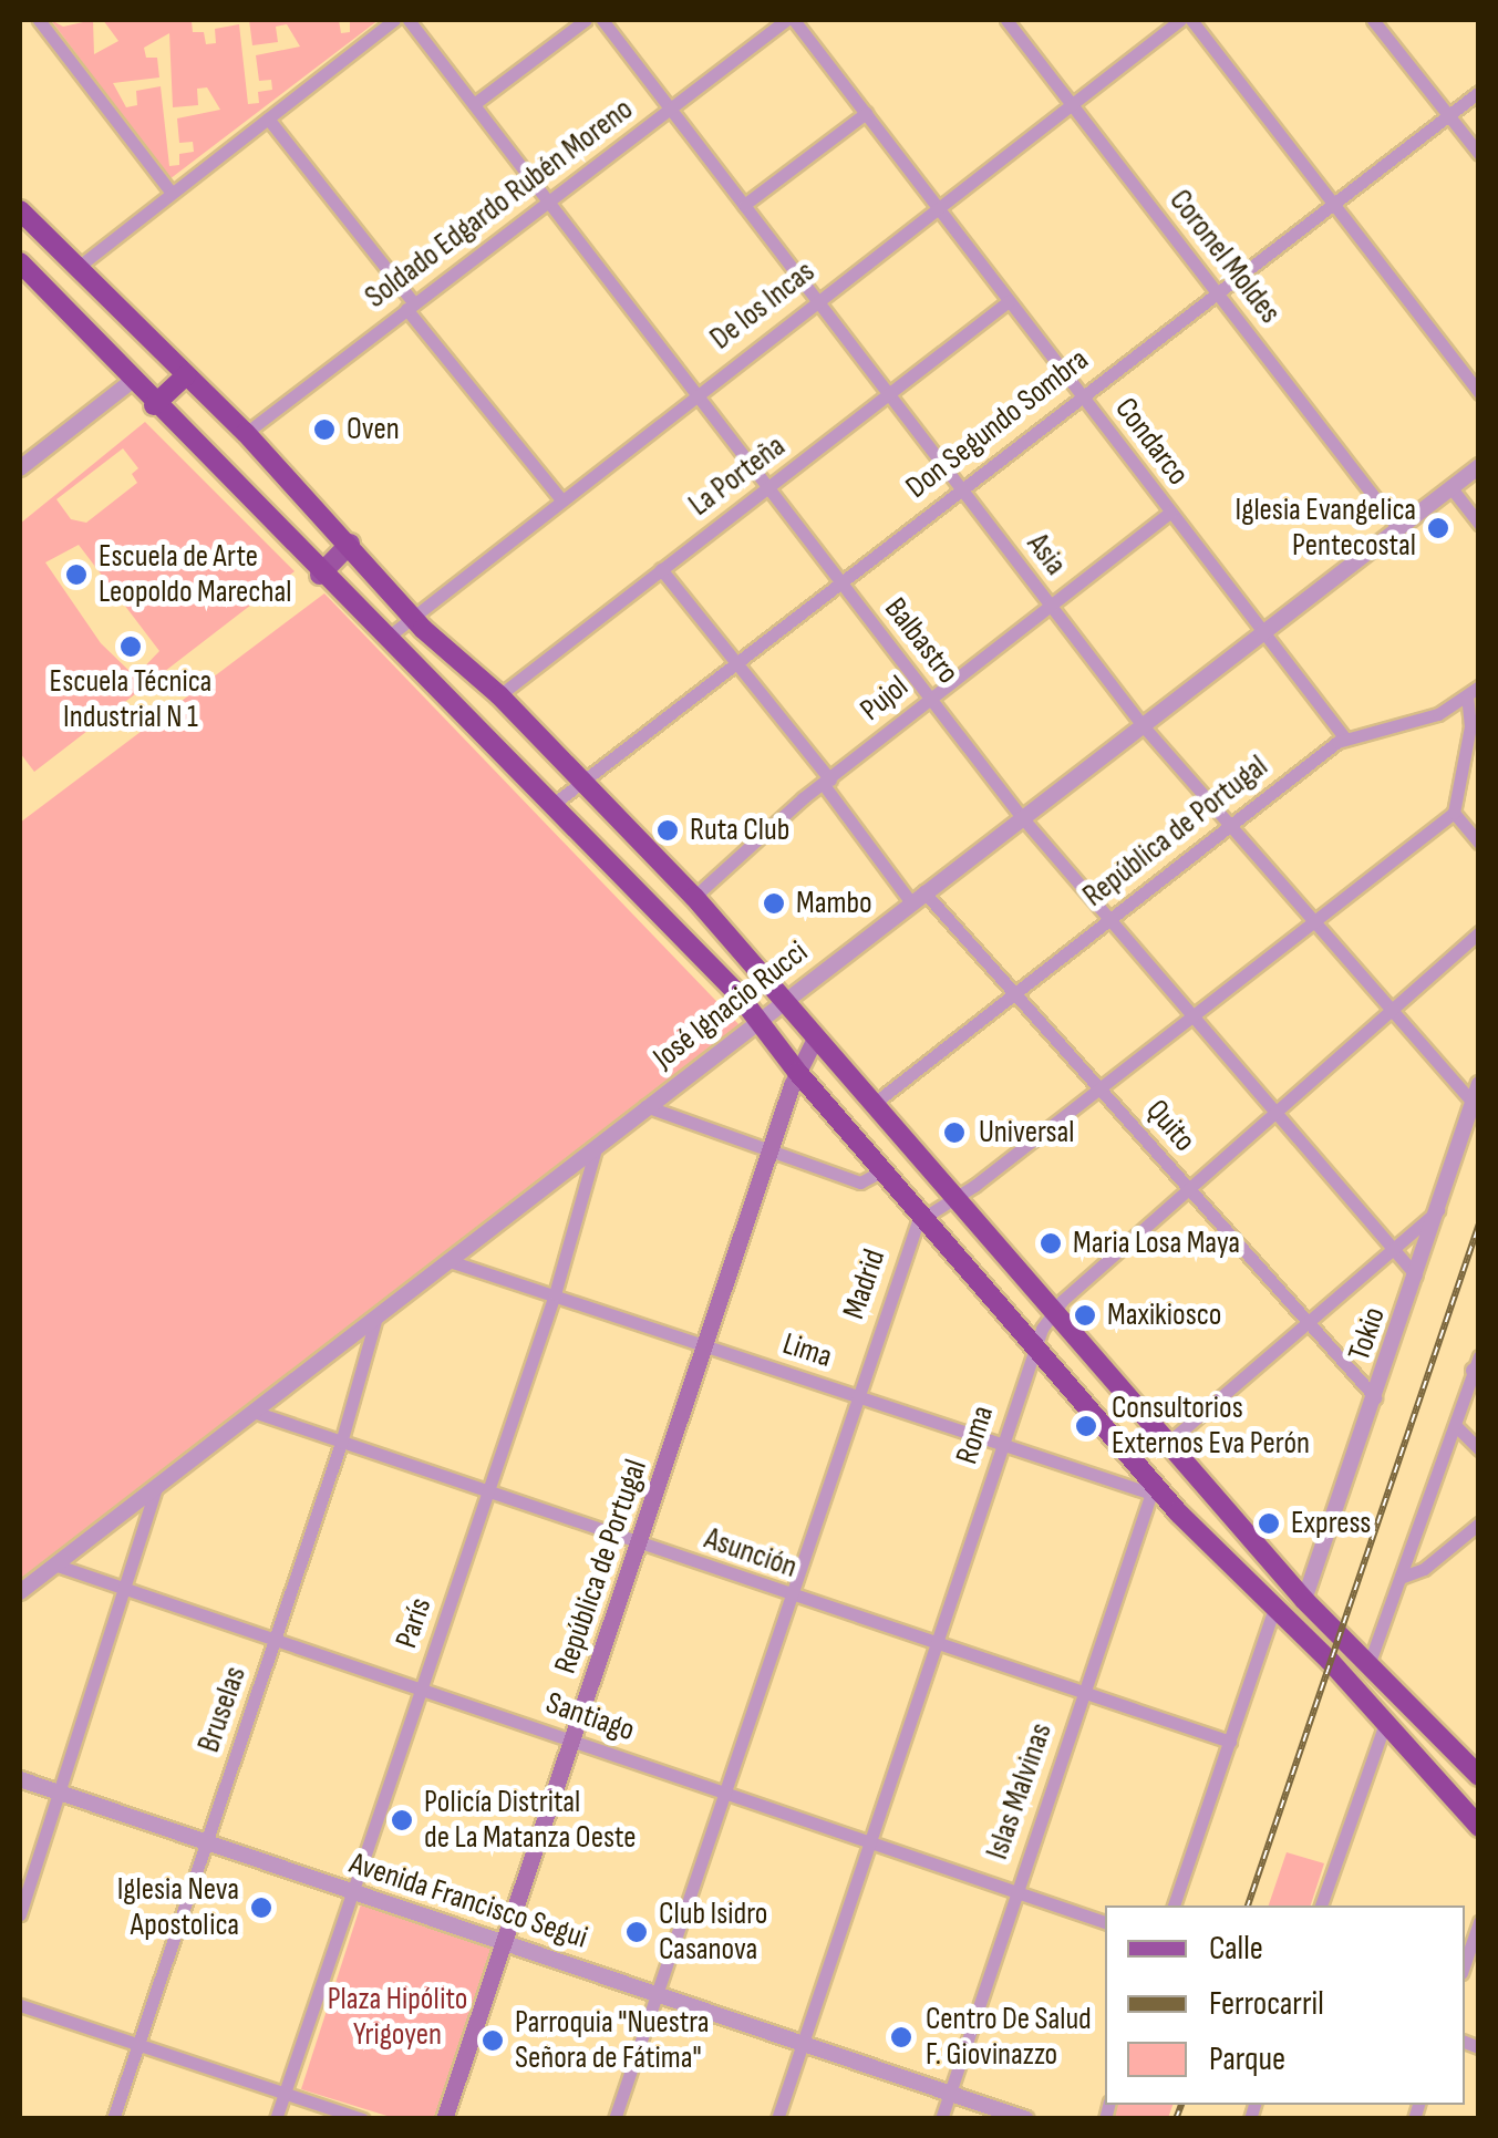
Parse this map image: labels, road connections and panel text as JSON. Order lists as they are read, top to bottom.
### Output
{
  "streets": {
    "main road": ["República de Portugal"],
    "street": [
      "Soldado Edgardo Rubén Moreno",
      "Coronel Moldes",
      "De los Incas",
      "Don Segundo Sombra",
      "Condarco",
      "La Porteña",
      "Asia",
      "Balbastro",
      "Pujol",
      "José Ignacio Rucci",
      "Quito",
      "Madrid",
      "Tokio",
      "Lima",
      "Roma",
      "Asunción",
      "París",
      "Bruselas",
      "Santiago",
      "Islas Malvinas",
      "Avenida Francisco Segui"
    ]
  },
  "crossings": [
    ["Soldado Edgardo Rubén Moreno", "Condarco"],
    ["Soldado Edgardo Rubén Moreno", "Asia"],
    ["Soldado Edgardo Rubén Moreno", "Balbastro"],
    ["Coronel Moldes", "De los Incas"],
    ["Coronel Moldes", "Don Segundo Sombra"],
    ["Coronel Moldes", "José Ignacio Rucci"],
    ["De los Incas", "Condarco"],
    ["De los Incas", "Asia"],
    ["De los Incas", "Balbastro"],
    ["Don Segundo Sombra", "Condarco"],
    ["Don Segundo Sombra", "Asia"],
    ["Don Segundo Sombra", "Balbastro"],
    ["Don Segundo Sombra", "Quito"],
    ["Condarco", "La Porteña"],
    ["Condarco", "Pujol"],
    ["Condarco", "República de Portugal"],
    ["Condarco", "José Ignacio Rucci"],
    ["La Porteña", "Asia"],
    ["La Porteña", "Balbastro"],
    ["La Porteña", "Quito"],
    ["Asia", "Pujol"],
    ["Asia", "República de Portugal"],
    ["Asia", "José Ignacio Rucci"],
    ["Asia", "Tokio"],
    ["Asia", "Roma"],
    ["Balbastro", "Pujol"],
    ["Balbastro", "República de Portugal"],
    ["Balbastro", "José Ignacio Rucci"],
    ["Balbastro", "Tokio"],
    ["Balbastro", "Roma"],
    ["Pujol", "Quito"],
    ["República de Portugal", "Quito"],
    ["República de Portugal", "Lima"],
    ["República de Portugal", "Asunción"],
    ["República de Portugal", "Santiago"],
    ["República de Portugal", "Avenida Francisco Segui"],
    ["José Ignacio Rucci", "Quito"],
    ["José Ignacio Rucci", "Lima"],
    ["José Ignacio Rucci", "Asunción"],
    ["José Ignacio Rucci", "París"],
    ["José Ignacio Rucci", "Bruselas"],
    ["José Ignacio Rucci", "Santiago"],
    ["Quito", "Tokio"],
    ["Quito", "Roma"],
    ["Madrid", "Lima"],
    ["Madrid", "Asunción"],
    ["Madrid", "Santiago"],
    ["Madrid", "Avenida Francisco Segui"],
    ["Lima", "Roma"],
    ["Lima", "París"],
    ["Lima", "Islas Malvinas"],
    ["Roma", "Asunción"],
    ["Roma", "Santiago"],
    ["Roma", "Avenida Francisco Segui"],
    ["Asunción", "París"],
    ["Asunción", "Bruselas"],
    ["Asunción", "Islas Malvinas"],
    ["París", "Santiago"],
    ["París", "Avenida Francisco Segui"],
    ["Bruselas", "Santiago"],
    ["Bruselas", "Avenida Francisco Segui"],
    ["Santiago", "Islas Malvinas"],
    ["Islas Malvinas", "Avenida Francisco Segui"]
  ],
  "parks": ["Plaza Hipólito Yrigoyen"],
  "places": [
    "Oven",
    "Iglesia Evangelica Pentecostal",
    "Escuela de Arte Leopoldo Marechal",
    "Escuela Técnica Industrial N 1",
    "Ruta Club",
    "Mambo",
    "Universal",
    "Maria Losa Maya",
    "Maxikiosco",
    "Consultorios Externos Eva Perón",
    "Express",
    "Policía Distrital de La Matanza Oeste",
    "Iglesia Neva Apostolica",
    "Club Isidro Casanova",
    "Centro De Salud F. Giovinazzo",
    "Parroquia \"Nuestra Señora de Fátima\""
  ],
  "legend": ["Calle", "Ferrocarril", "Parque"]
}
